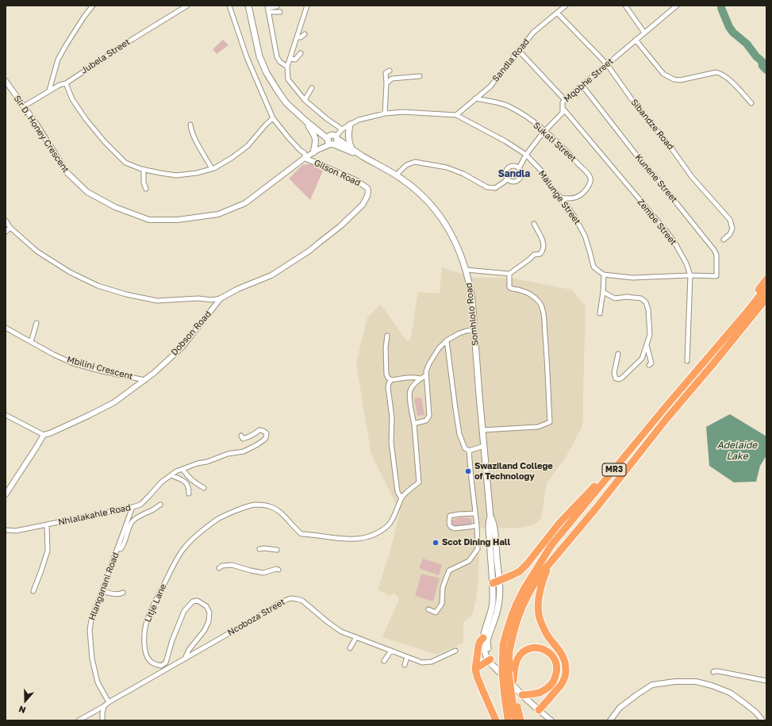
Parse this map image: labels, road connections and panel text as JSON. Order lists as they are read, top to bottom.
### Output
{
  "streets": {
    "highway": ["MR3"],
    "main road": ["Somhlolo Road"],
    "street": [
      "Jubela Street",
      "Sandla Road",
      "Mqobhe Street",
      "Sibandze Road",
      "Sir D. Honey Crescent",
      "Sukati Street",
      "Gilson Road",
      "Kunene Street",
      "Malunge Street",
      "Zembe Street",
      "Dobson Road",
      "Mbilini Crescent",
      "Nhlalakahle Road",
      "Hlanganani Road",
      "Litje Lane",
      "Ncoboza Street"
    ]
  },
  "crossings": [
    ["Jubela Street", "Sir D. Honey Crescent"],
    ["Sandla Road", "Sibandze Road"],
    ["Sandla Road", "Sukati Street"],
    ["Sandla Road", "Malunge Street"],
    ["Mqobhe Street", "Sibandze Road"],
    ["Mqobhe Street", "Sukati Street"],
    ["Mqobhe Street", "Kunene Street"],
    ["Mqobhe Street", "Malunge Street"],
    ["Mqobhe Street", "Zembe Street"],
    ["Sir D. Honey Crescent", "Gilson Road"],
    ["Sir D. Honey Crescent", "Malunge Street"],
    ["Sir D. Honey Crescent", "Somhlolo Road"],
    ["Sukati Street", "Malunge Street"],
    ["Gilson Road", "Dobson Road"],
    ["Kunene Street", "Zembe Street"],
    ["Malunge Street", "Somhlolo Road"],
    ["Dobson Road", "Mbilini Crescent"],
    ["Nhlalakahle Road", "Hlanganani Road"],
    ["Hlanganani Road", "Ncoboza Street"],
    ["Litje Lane", "Ncoboza Street"]
  ],
  "districts": ["Sandla"],
  "water": ["Adelaide Lake"],
  "places": ["Swaziland College of Technology", "Scot Dining Hall"],
  "north": "bottom"
}
